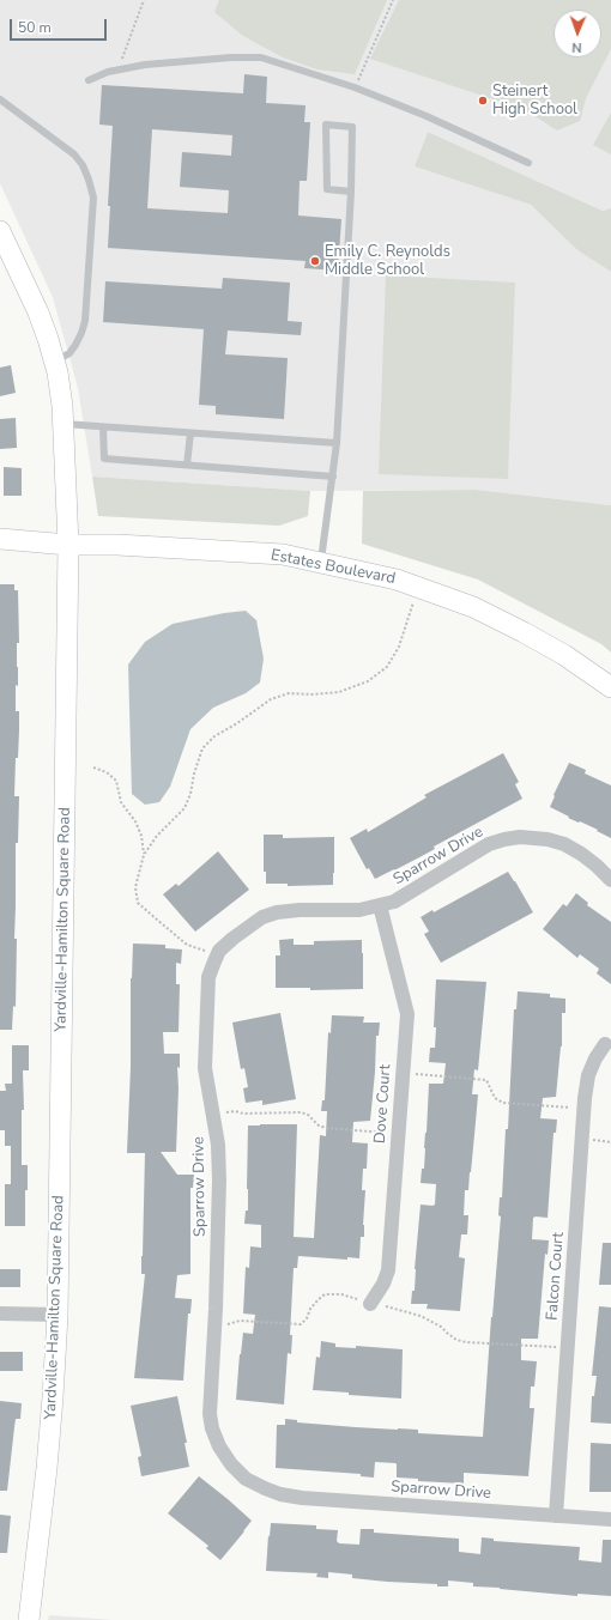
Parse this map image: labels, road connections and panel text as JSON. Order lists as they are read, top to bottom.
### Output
{
  "streets": {
    "street": [
      "Estates Boulevard",
      "Sparrow Drive",
      "Yardville-Hamilton Square Road",
      "Dove Court",
      "Falcon Court"
    ]
  },
  "crossings": [
    ["Estates Boulevard", "Yardville-Hamilton Square Road"],
    ["Sparrow Drive", "Dove Court"],
    ["Sparrow Drive", "Falcon Court"]
  ],
  "places": ["Steinert High School", "Emily C. Reynolds Middle School"],
  "scale_bar": "50 m",
  "north": "bottom"
}
